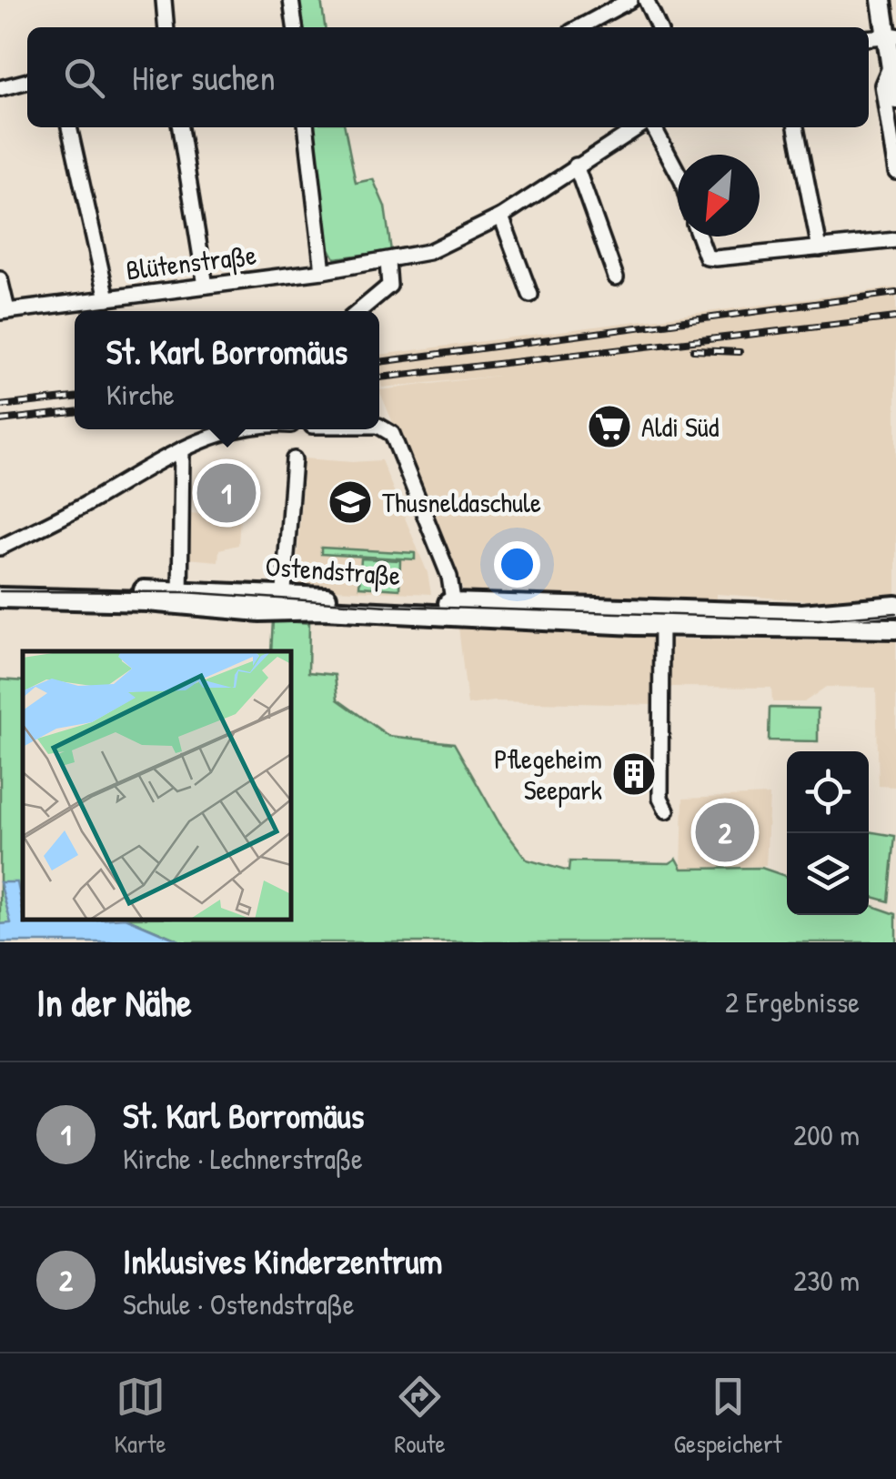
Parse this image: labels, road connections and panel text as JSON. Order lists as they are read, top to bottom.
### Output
{
  "streets": {
    "main road": ["Ostendstraße"],
    "street": ["Blütenstraße"]
  },
  "places": {
    "supermarket": ["Aldi Süd"],
    "school or university": ["Thusneldaschule"],
    "building": ["Pflegeheim Seepark"]
  },
  "north": "bottom left",
  "page": {
    "search": "Hier suchen",
    "popup": ["St. Karl Borromäus", "Kirche"],
    "pins": ["1", "2"],
    "heading": ["In der Nähe", "2 Ergebnisse"],
    "list": [
      {
        "mark": "1",
        "name": "St. Karl Borromäus",
        "note": "Kirche · Lechnerstraße",
        "value": "200 m"
      },
      {
        "mark": "2",
        "name": "Inklusives Kinderzentrum",
        "note": "Schule · Ostendstraße",
        "value": "230 m"
      }
    ],
    "nav": ["Karte", "Route", "Gespeichert"]
  }
}
